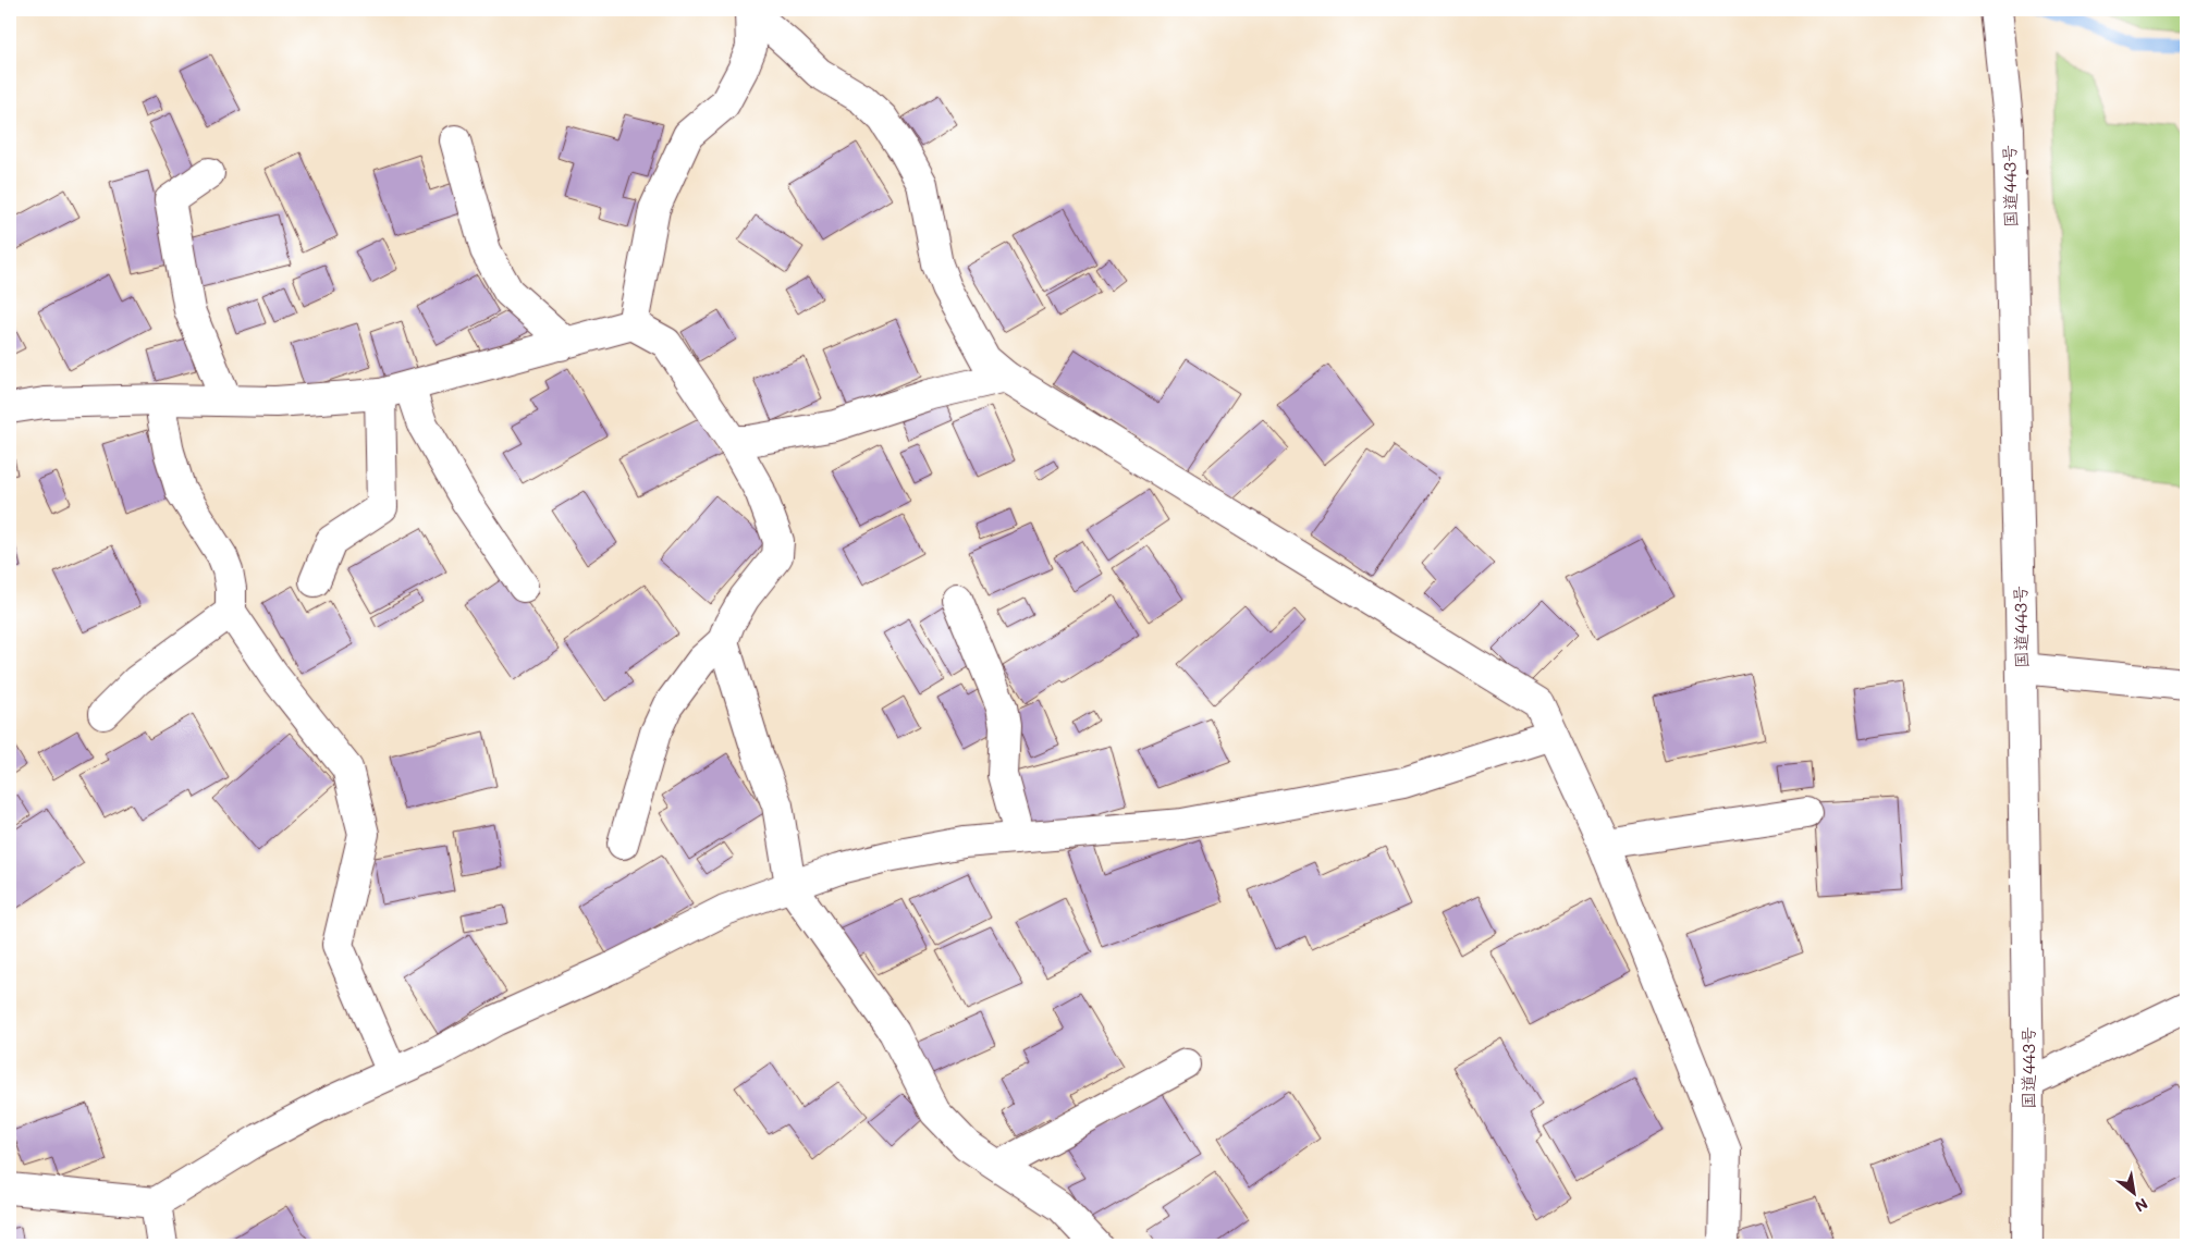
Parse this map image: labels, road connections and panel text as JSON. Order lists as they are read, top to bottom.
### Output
{
  "streets": {
    "main road": ["国道443号"]
  },
  "north": "bottom right"
}
